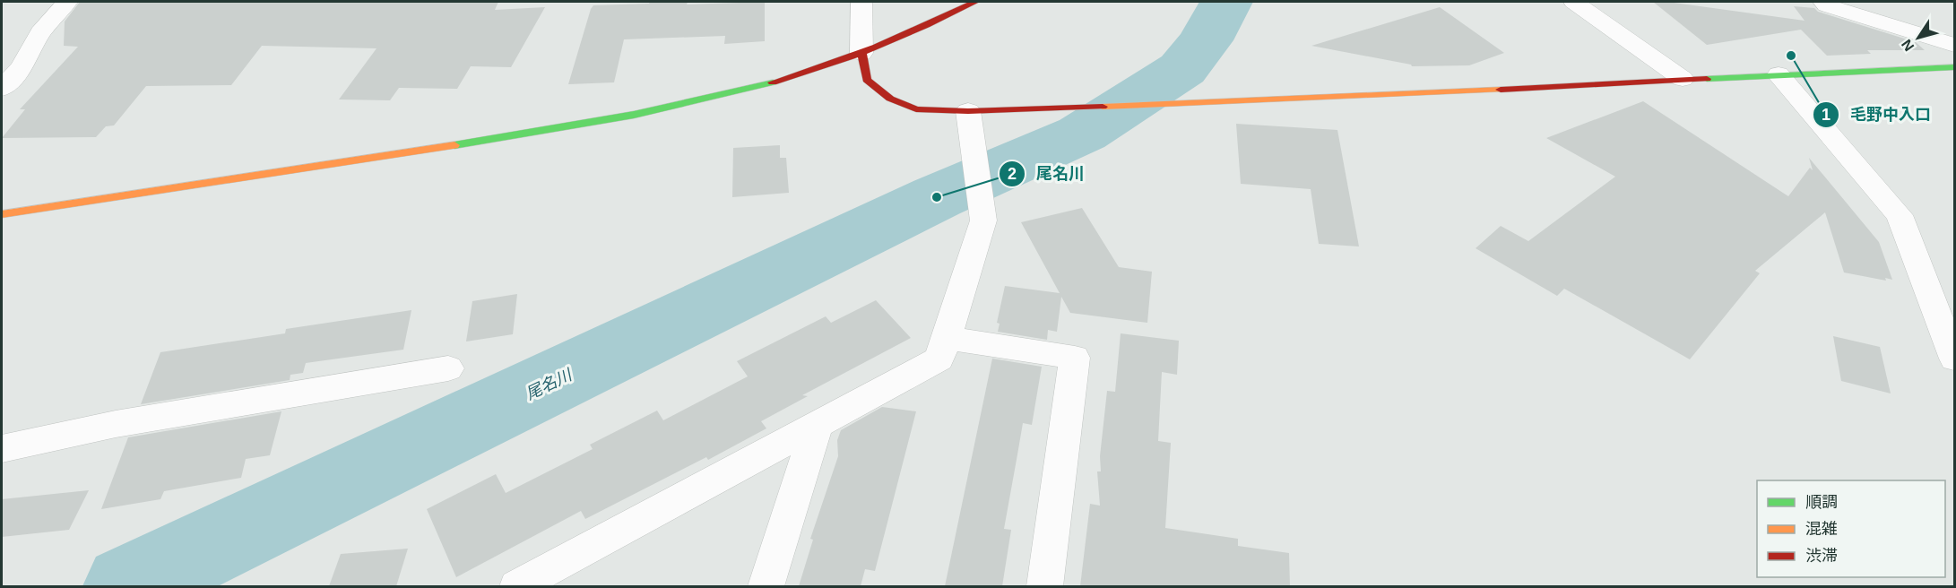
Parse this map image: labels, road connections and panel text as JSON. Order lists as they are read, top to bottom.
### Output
{
  "water": ["尾名川"],
  "places": ["毛野中入口", "尾名川"],
  "legend": ["順調", "混雑", "渋滞"],
  "north": "bottom left"
}
